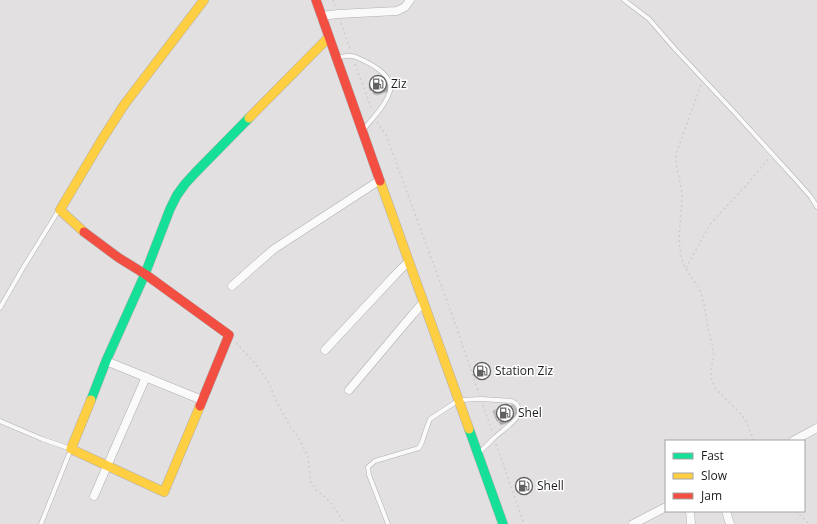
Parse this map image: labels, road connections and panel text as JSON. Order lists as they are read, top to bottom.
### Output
{
  "places": {
    "fuel station": [
      "Ziz",
      "Station Ziz",
      "Shel",
      "Shell"
    ]
  },
  "legend": ["Fast", "Slow", "Jam"]
}
